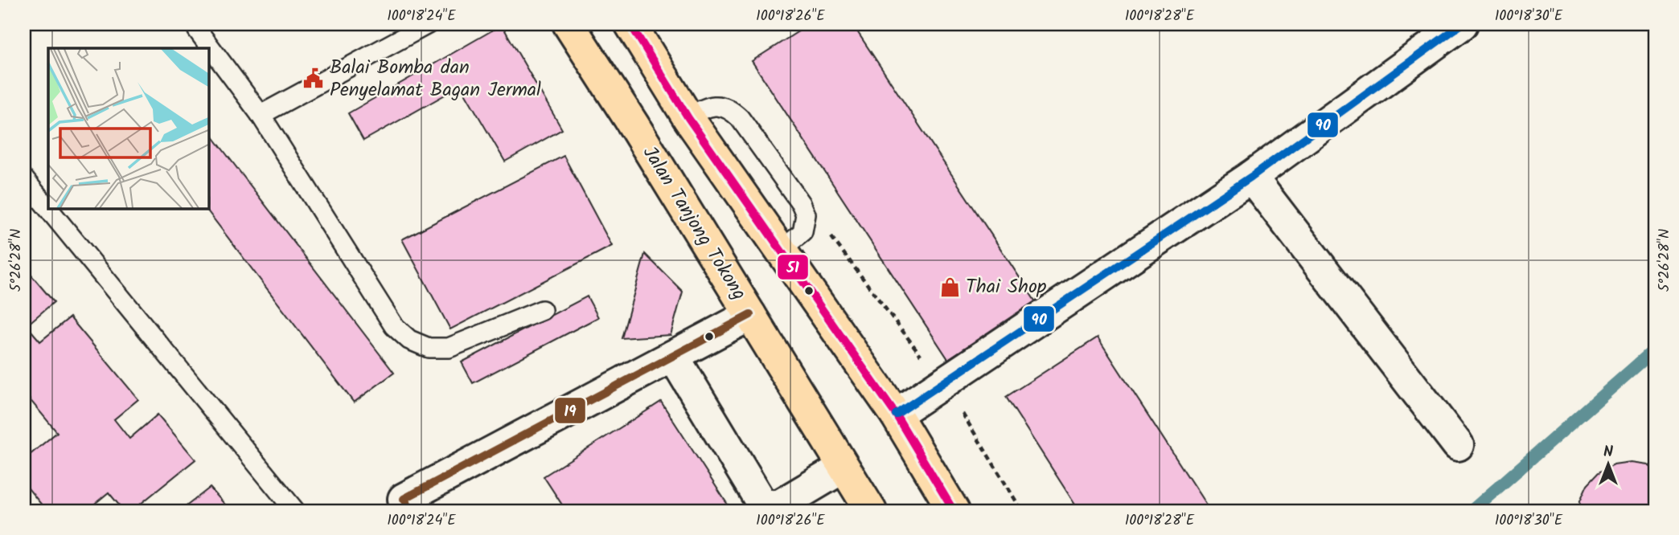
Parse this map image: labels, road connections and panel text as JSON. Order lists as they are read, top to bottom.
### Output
{
  "streets": {
    "main road": ["Jalan Tanjong Tokong"]
  },
  "places": {
    "public building": ["Balai Bomba dan Penyelamat Bagan Jermal"],
    "shop": ["Thai Shop"]
  },
  "lines": ["transit line 51", "transit line 90", "transit line 19"],
  "north": "top",
  "coordinates": [
    "100°18'24\"E",
    "100°18'26\"E",
    "100°18'28\"E",
    "100°18'30\"E",
    "5°26'28\"N"
  ]
}
